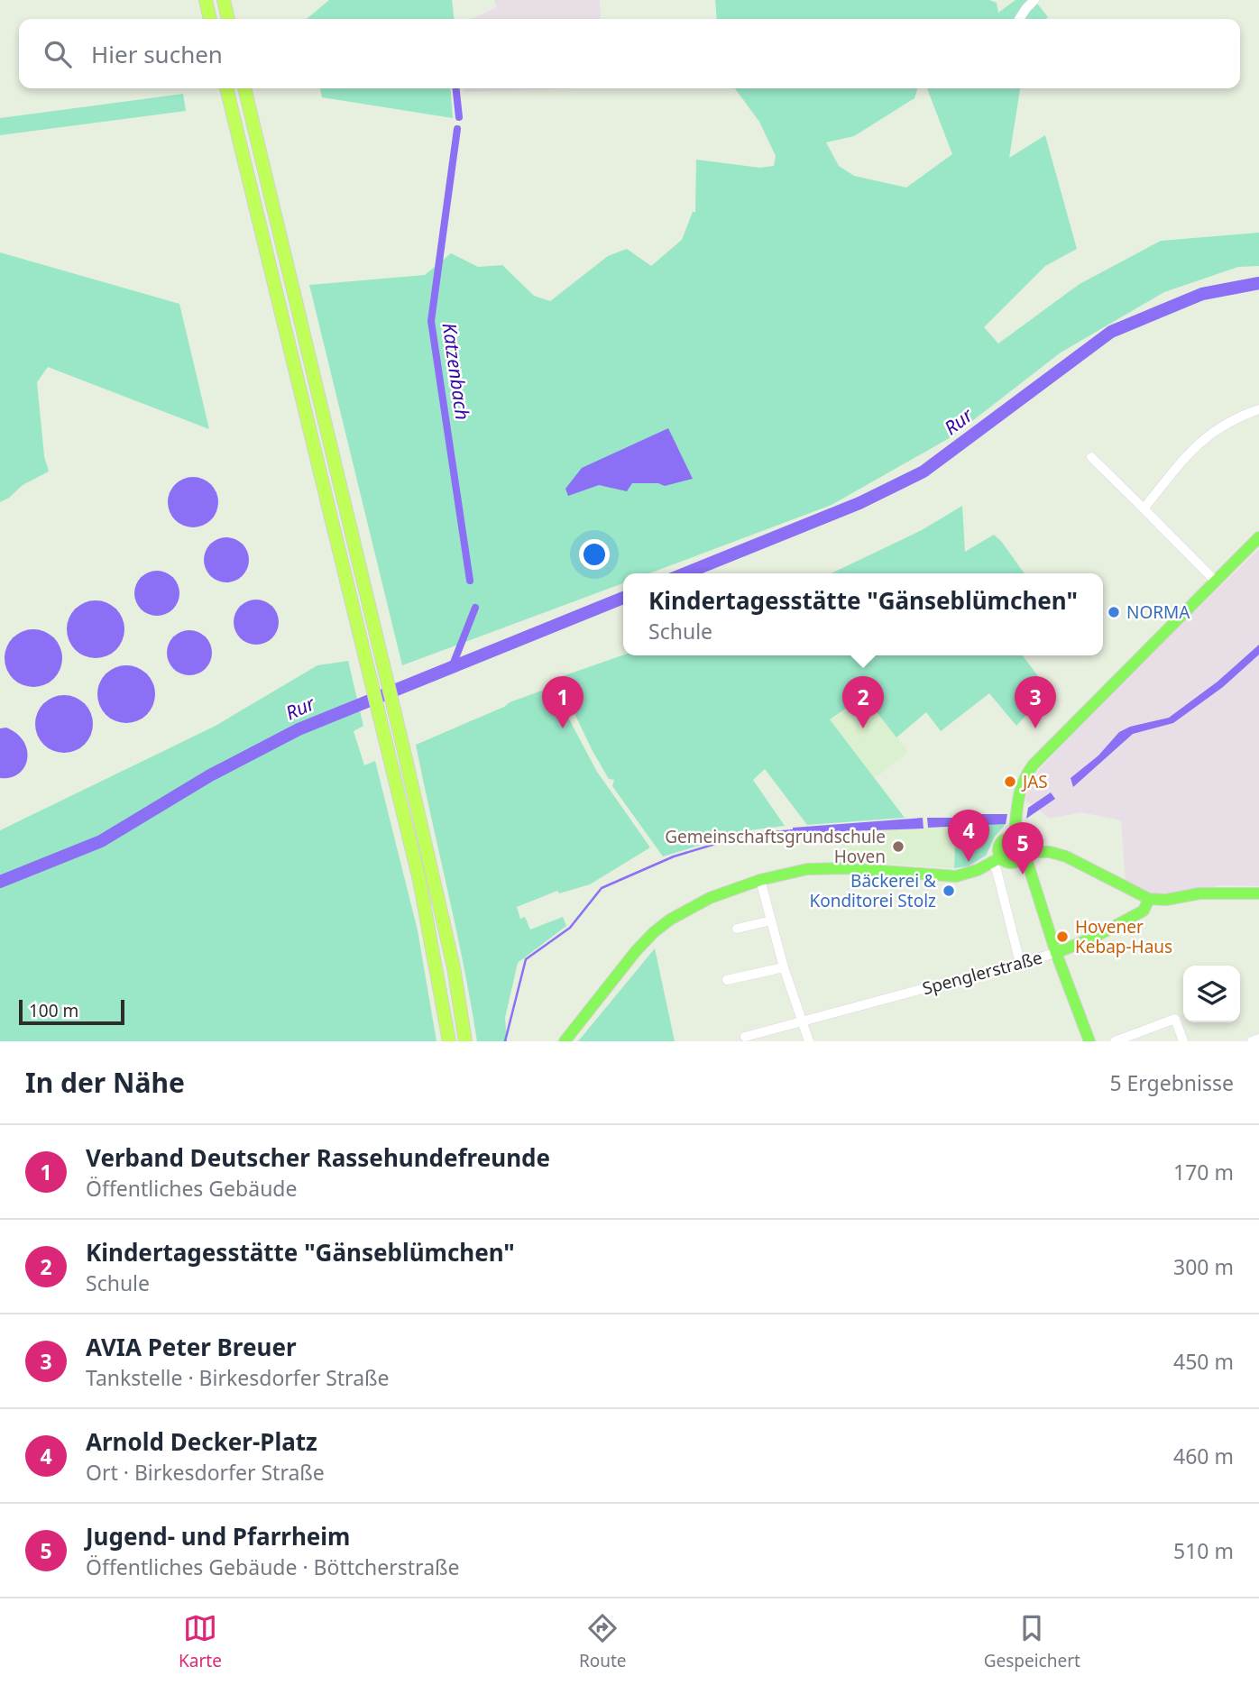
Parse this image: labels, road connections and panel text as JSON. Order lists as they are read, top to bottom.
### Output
{
  "streets": {
    "main road": ["Spenglerstraße"]
  },
  "water": ["Katzenbach", "Rur"],
  "places": [
    "NORMA",
    "JAS",
    "Gemeinschaftsgrundschule Hoven",
    "Bäckerei & Konditorei Stolz",
    "Hovener Kebap-Haus"
  ],
  "scale_bar": "100 m",
  "page": {
    "search": "Hier suchen",
    "popup": ["Kindertagesstätte \"Gänseblümchen\"", "Schule"],
    "pins": [
      "1",
      "2",
      "3",
      "4",
      "5"
    ],
    "scale": "100 m",
    "heading": ["In der Nähe", "5 Ergebnisse"],
    "list": [
      {
        "mark": "1",
        "name": "Verband Deutscher Rassehundefreunde",
        "note": "Öffentliches Gebäude",
        "value": "170 m"
      },
      {
        "mark": "2",
        "name": "Kindertagesstätte \"Gänseblümchen\"",
        "note": "Schule",
        "value": "300 m"
      },
      {
        "mark": "3",
        "name": "AVIA Peter Breuer",
        "note": "Tankstelle · Birkesdorfer Straße",
        "value": "450 m"
      },
      {
        "mark": "4",
        "name": "Arnold Decker-Platz",
        "note": "Ort · Birkesdorfer Straße",
        "value": "460 m"
      },
      {
        "mark": "5",
        "name": "Jugend- und Pfarrheim",
        "note": "Öffentliches Gebäude · Böttcherstraße",
        "value": "510 m"
      }
    ],
    "nav": ["Karte", "Route", "Gespeichert"]
  }
}
